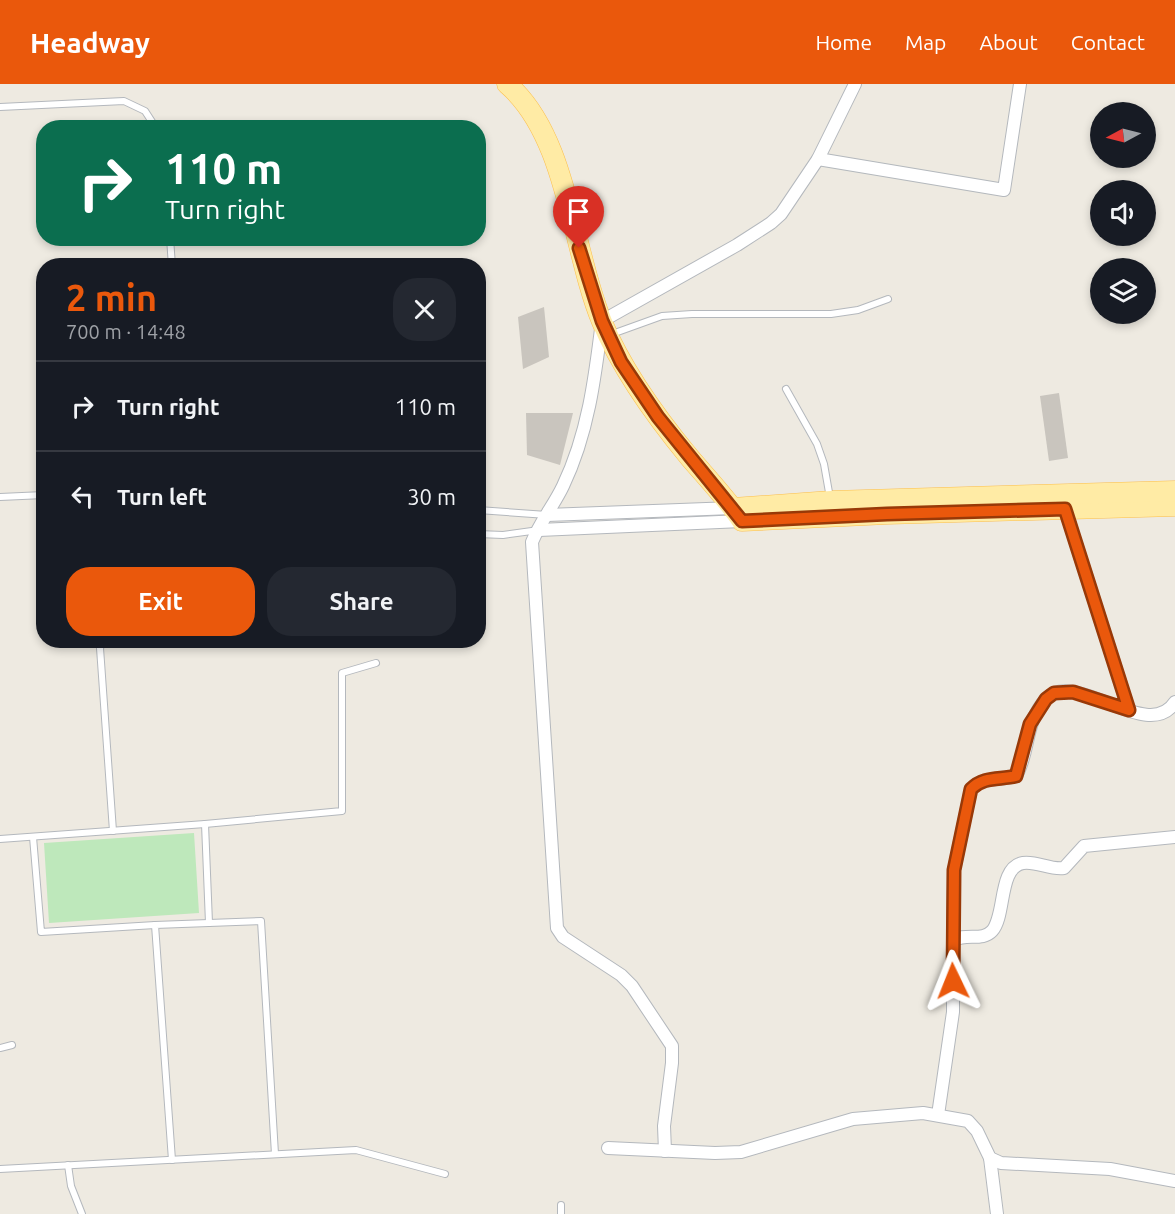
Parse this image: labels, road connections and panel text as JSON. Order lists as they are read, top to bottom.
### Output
{
  "north": "left",
  "page": {
    "header": "Headway",
    "nav": [
      "Home",
      "Map",
      "About",
      "Contact"
    ],
    "turn": ["110 m", "Turn right"],
    "heading": ["2 min", "700 m · 14:48"],
    "list": [
      {
        "name": "Turn right",
        "value": "110 m"
      },
      {
        "name": "Turn left",
        "value": "30 m"
      }
    ],
    "buttons": ["Exit", "Share"]
  }
}
